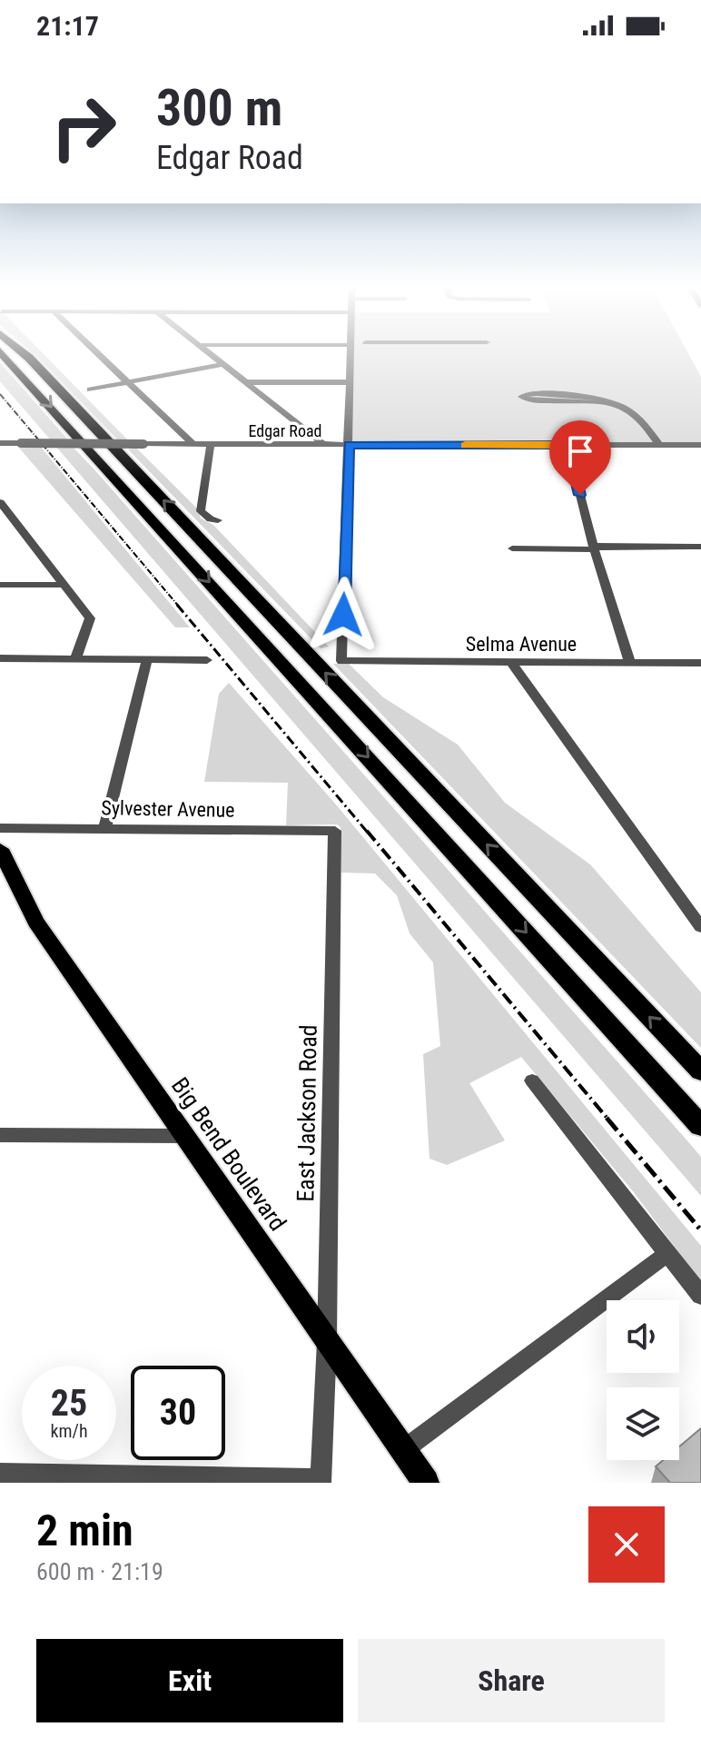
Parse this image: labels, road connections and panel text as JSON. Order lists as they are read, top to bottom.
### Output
{
  "streets": {
    "main road": ["Big Bend Boulevard"],
    "street": [
      "Edgar Road",
      "Selma Avenue",
      "Sylvester Avenue",
      "East Jackson Road"
    ]
  },
  "crossings": [
    ["Edgar Road", "Selma Avenue"],
    ["Sylvester Avenue", "East Jackson Road"],
    ["East Jackson Road", "Big Bend Boulevard"]
  ],
  "page": {
    "status": "21:17",
    "turn": ["300 m", "Edgar Road"],
    "speed": "25 km/h",
    "limit": "30",
    "heading": ["2 min", "600 m · 21:19"],
    "buttons": ["Exit", "Share"]
  }
}
